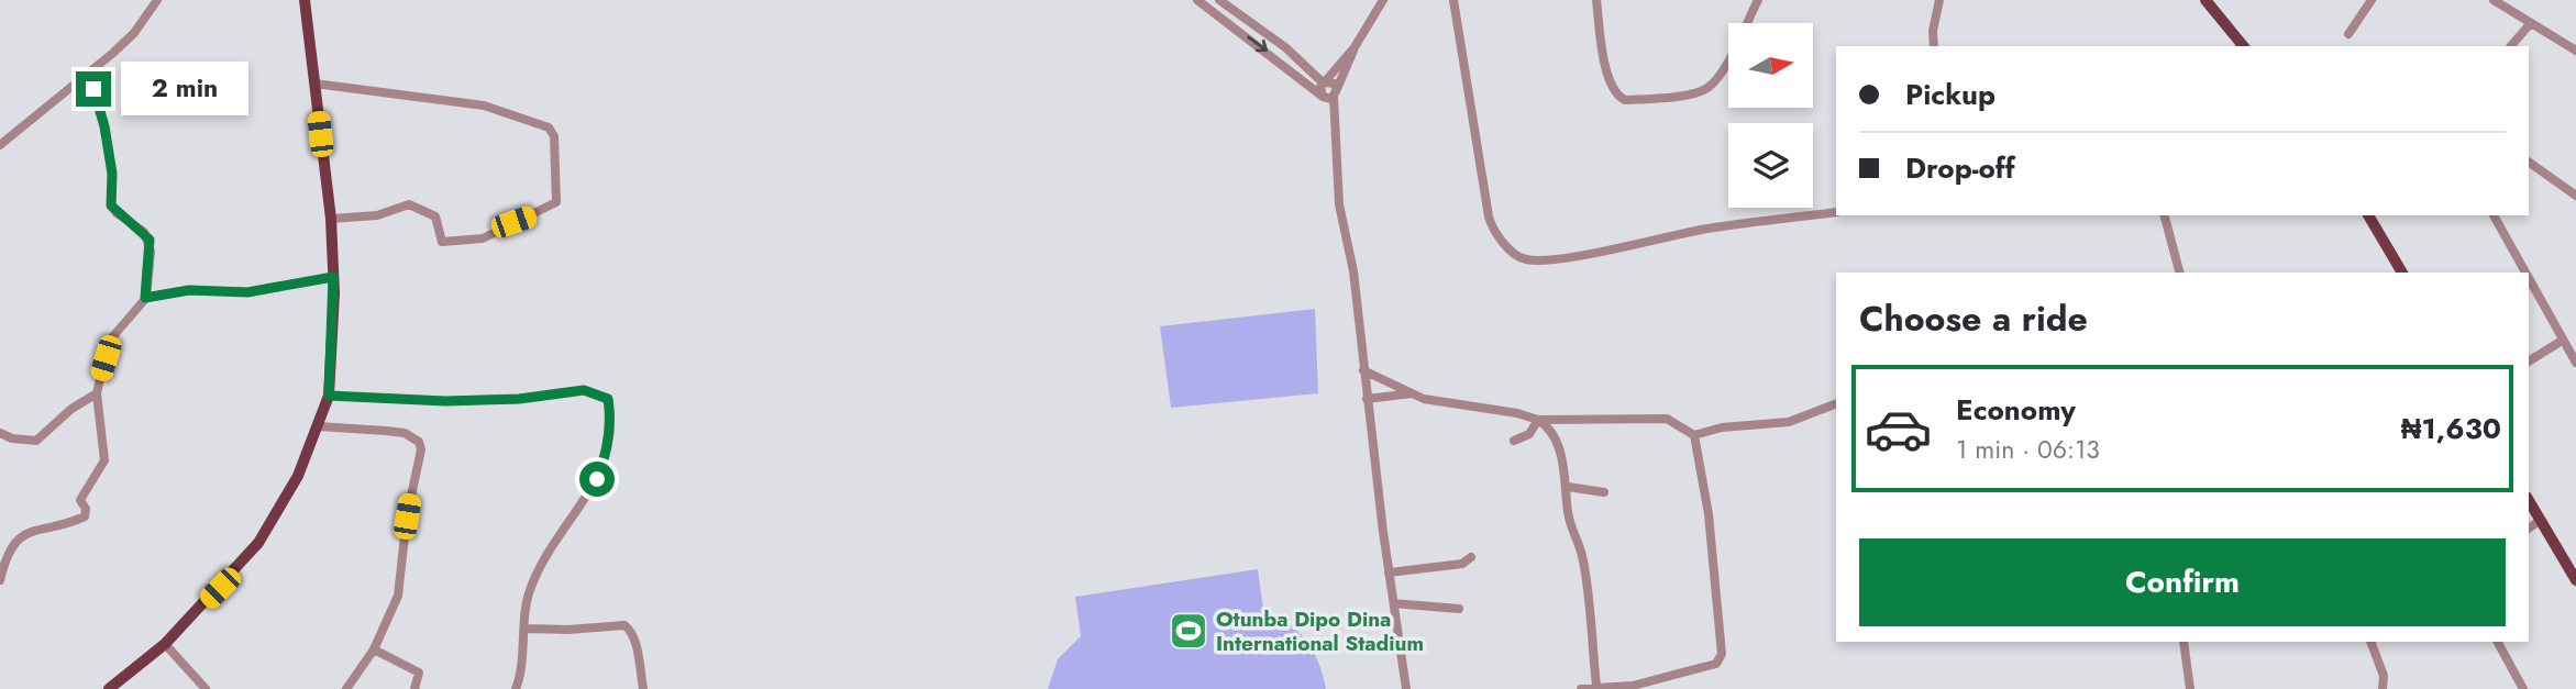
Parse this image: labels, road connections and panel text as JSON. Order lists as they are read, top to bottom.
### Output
{
  "places": {
    "sports": ["Otunba Dipo Dina International Stadium"]
  },
  "north": "right",
  "page": {
    "banner": ["Pickup", "Drop-off"],
    "bubble": "2 min",
    "heading": "Choose a ride",
    "list": [
      {
        "name": "Economy",
        "note": "1 min · 06:13",
        "value": "₦1,630"
      }
    ],
    "buttons": "Confirm"
  }
}
